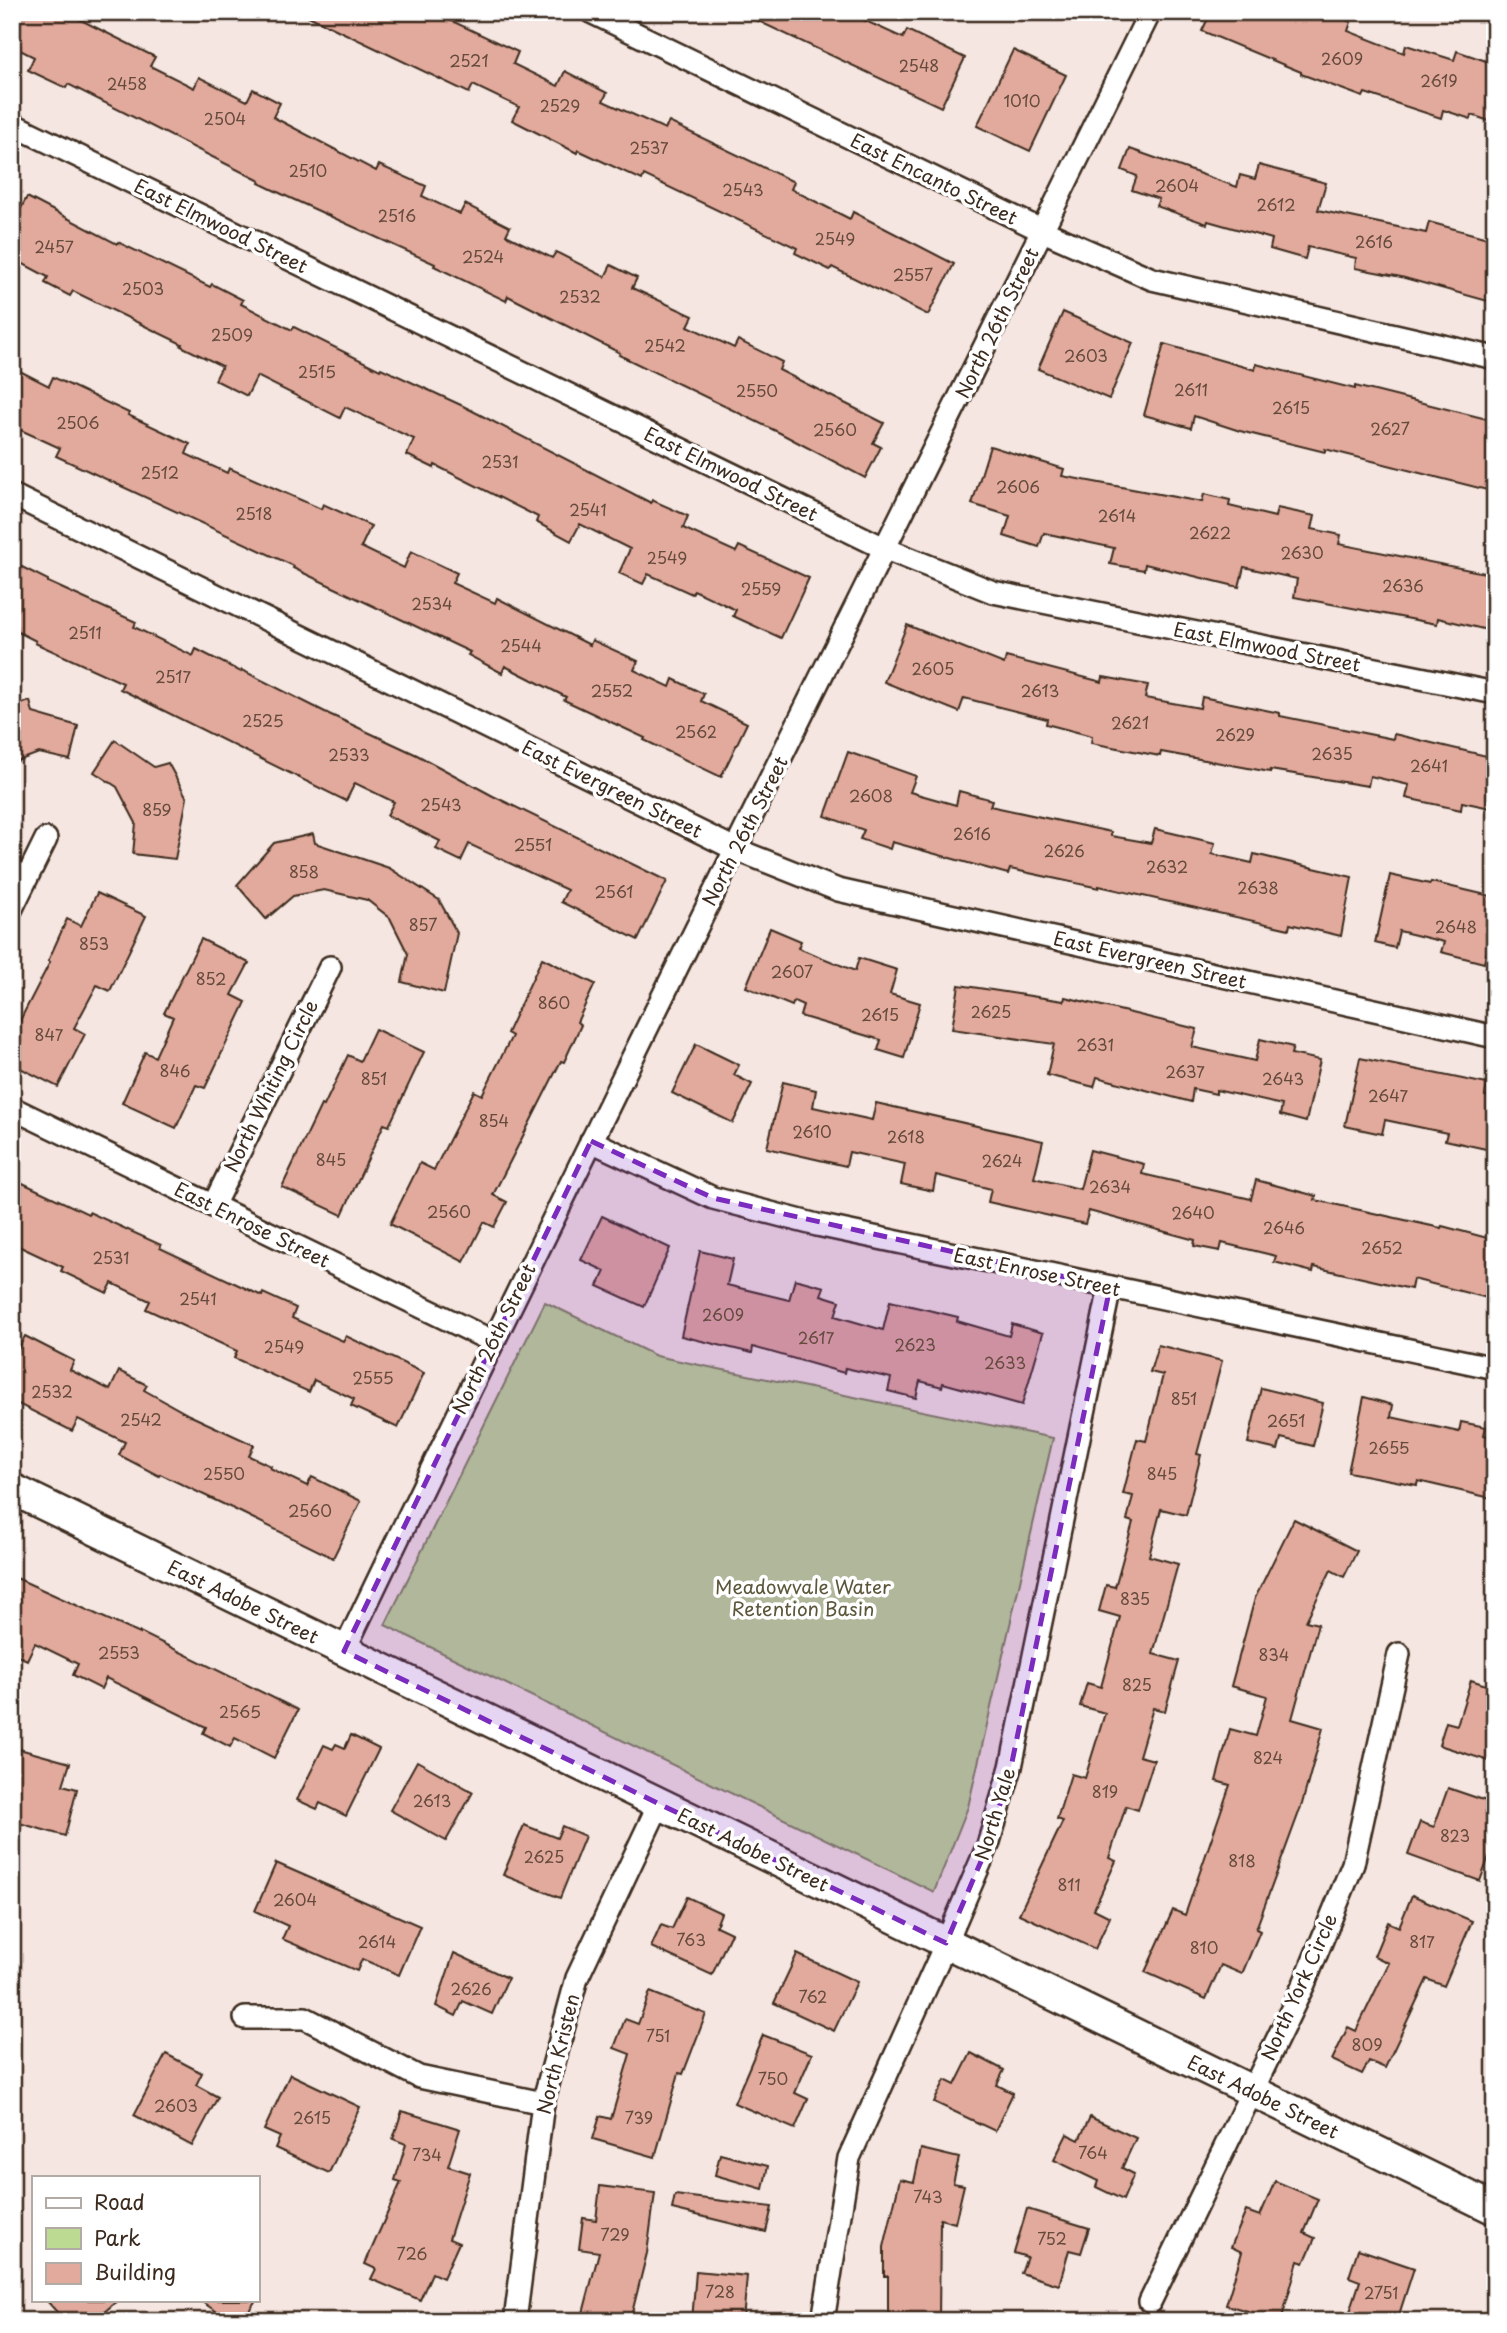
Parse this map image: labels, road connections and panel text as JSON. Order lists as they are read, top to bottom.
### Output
{
  "streets": {
    "street": [
      "East Encanto Street",
      "East Elmwood Street",
      "North 26th Street",
      "East Evergreen Street",
      "North Whiting Circle",
      "East Enrose Street",
      "East Adobe Street",
      "North Yale",
      "North York Circle",
      "North Kristen"
    ]
  },
  "crossings": [
    ["East Encanto Street", "North 26th Street"],
    ["East Elmwood Street", "North 26th Street"],
    ["North 26th Street", "East Evergreen Street"],
    ["North 26th Street", "East Enrose Street"],
    ["North 26th Street", "East Adobe Street"],
    ["North Whiting Circle", "East Enrose Street"],
    ["East Enrose Street", "North Yale"],
    ["East Adobe Street", "North Yale"],
    ["East Adobe Street", "North York Circle"],
    ["East Adobe Street", "North Kristen"]
  ],
  "parks": ["Meadowvale Water Retention Basin"],
  "house_numbers": [
    "2609",
    "2521",
    "2548",
    "2619",
    "2458",
    "1010",
    "2529",
    "2504",
    "2537",
    "2510",
    "2604",
    "2543",
    "2612",
    "2516",
    "2549",
    "2616",
    "2457",
    "2524",
    "2557",
    "2503",
    "2532",
    "2509",
    "2542",
    "2603",
    "2515",
    "2611",
    "2550",
    "2615",
    "2506",
    "2627",
    "2560",
    "2531",
    "2512",
    "2606",
    "2541",
    "2518",
    "2614",
    "2622",
    "2630",
    "2549",
    "2636",
    "2559",
    "2534",
    "2511",
    "2544",
    "2605",
    "2517",
    "2552",
    "2613",
    "2525",
    "2621",
    "2562",
    "2629",
    "2635",
    "2533",
    "2641",
    "2608",
    "2543",
    "859",
    "2616",
    "2551",
    "2626",
    "2632",
    "858",
    "2638",
    "2561",
    "857",
    "2648",
    "853",
    "2607",
    "852",
    "860",
    "2625",
    "2615",
    "847",
    "2631",
    "846",
    "2637",
    "851",
    "2643",
    "2647",
    "854",
    "2610",
    "2618",
    "845",
    "2624",
    "2634",
    "2560",
    "2640",
    "2646",
    "2652",
    "2531",
    "2541",
    "2609",
    "2617",
    "2623",
    "2549",
    "2633",
    "2555",
    "2532",
    "851",
    "2542",
    "2651",
    "2655",
    "2550",
    "845",
    "2560",
    "835",
    "2553",
    "834",
    "825",
    "2565",
    "824",
    "819",
    "2613",
    "823",
    "2625",
    "818",
    "811",
    "2604",
    "763",
    "2614",
    "817",
    "810",
    "2626",
    "762",
    "751",
    "809",
    "750",
    "2603",
    "2615",
    "739",
    "764",
    "734",
    "743",
    "729",
    "752",
    "726",
    "728",
    "2751"
  ],
  "legend": ["Road", "Park", "Building"]
}
